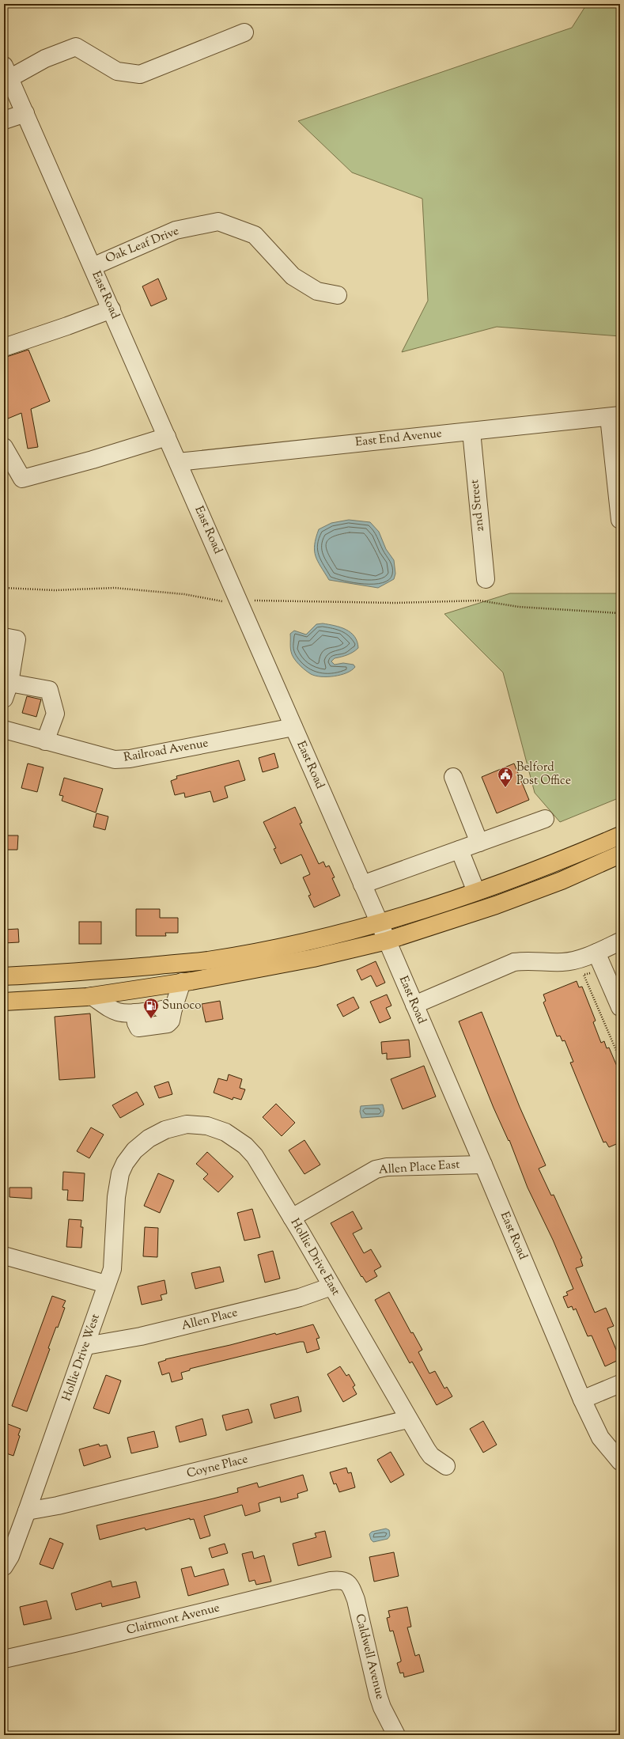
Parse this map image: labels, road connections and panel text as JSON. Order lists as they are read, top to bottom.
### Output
{
  "streets": {
    "street": [
      "Oak Leaf Drive",
      "East Road",
      "East End Avenue",
      "2nd Street",
      "Railroad Avenue",
      "Allen Place East",
      "Hollie Drive East",
      "Allen Place",
      "Hollie Drive West",
      "Coyne Place",
      "Clairmont Avenue",
      "Caldwell Avenue"
    ]
  },
  "crossings": [
    ["Oak Leaf Drive", "East Road"],
    ["East Road", "East End Avenue"],
    ["East Road", "Railroad Avenue"],
    ["East Road", "Allen Place East"],
    ["East End Avenue", "2nd Street"],
    ["Allen Place East", "Hollie Drive East"],
    ["Hollie Drive East", "Allen Place"],
    ["Hollie Drive East", "Hollie Drive West"],
    ["Hollie Drive East", "Coyne Place"],
    ["Allen Place", "Hollie Drive West"],
    ["Hollie Drive West", "Coyne Place"],
    ["Clairmont Avenue", "Caldwell Avenue"]
  ],
  "places": {
    "public building": ["Belford Post Office"],
    "fuel station": ["Sunoco"]
  }
}
